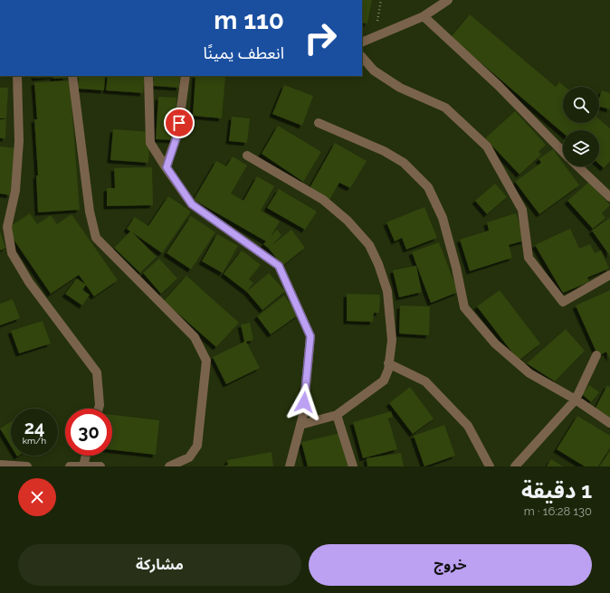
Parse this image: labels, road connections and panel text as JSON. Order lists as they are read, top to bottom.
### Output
{
  "page": {
    "turn": ["110 m", "انعطف يمينًا"],
    "speed": "24 km/h",
    "limit": "30",
    "heading": ["1 دقيقة", "130 m · 16:28"],
    "buttons": ["خروج", "مشاركة"]
  }
}
